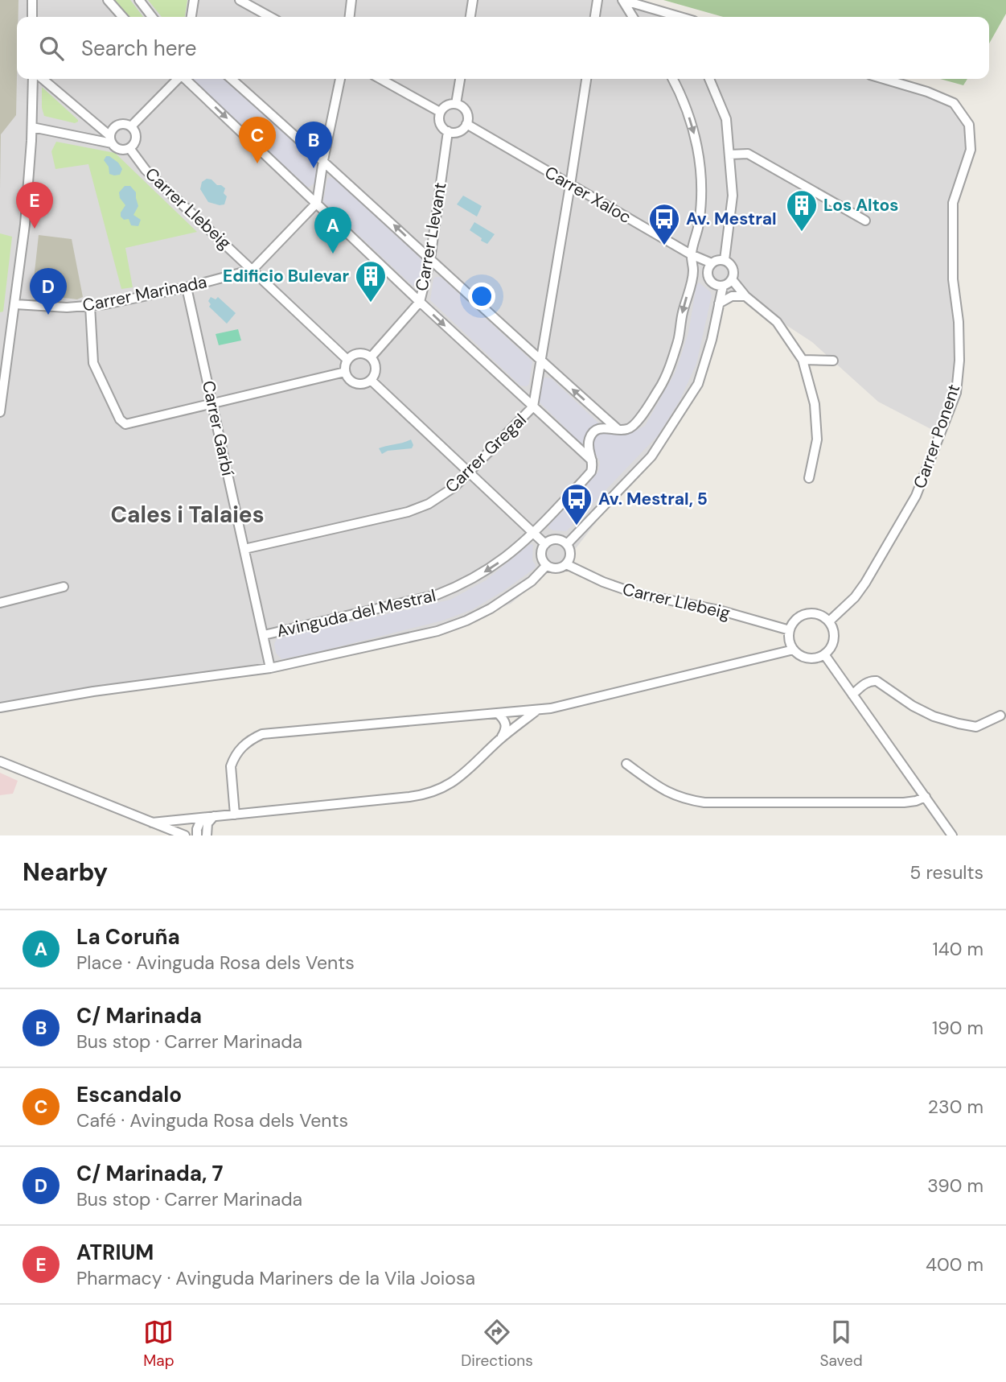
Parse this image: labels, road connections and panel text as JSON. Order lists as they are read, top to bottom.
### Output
{
  "streets": {
    "street": [
      "Carrer Xaloc",
      "Carrer Llebeig",
      "Carrer Llevant",
      "Carrer Marinada",
      "Carrer Garbí",
      "Carrer Ponent",
      "Carrer Gregal",
      "Avinguda del Mestral"
    ]
  },
  "crossings": [
    ["Carrer Xaloc", "Carrer Llevant"],
    ["Carrer Xaloc", "Carrer Gregal"],
    ["Carrer Llebeig", "Carrer Llevant"],
    ["Carrer Llebeig", "Carrer Marinada"],
    ["Carrer Llebeig", "Carrer Ponent"],
    ["Carrer Llebeig", "Avinguda del Mestral"],
    ["Carrer Marinada", "Carrer Garbí"],
    ["Carrer Garbí", "Carrer Gregal"],
    ["Carrer Garbí", "Avinguda del Mestral"]
  ],
  "districts": ["Cales i Talaies"],
  "places": {
    "building": ["Los Altos", "Edificio Bulevar"],
    "bus stop": ["Av. Mestral", "Av. Mestral, 5"]
  },
  "page": {
    "search": "Search here",
    "pins": [
      "C",
      "B",
      "E",
      "A",
      "D"
    ],
    "heading": ["Nearby", "5 results"],
    "list": [
      {
        "mark": "A",
        "name": "La Coruña",
        "note": "Place · Avinguda Rosa dels Vents",
        "value": "140 m"
      },
      {
        "mark": "B",
        "name": "C/ Marinada",
        "note": "Bus stop · Carrer Marinada",
        "value": "190 m"
      },
      {
        "mark": "C",
        "name": "Escandalo",
        "note": "Café · Avinguda Rosa dels Vents",
        "value": "230 m"
      },
      {
        "mark": "D",
        "name": "C/ Marinada, 7",
        "note": "Bus stop · Carrer Marinada",
        "value": "390 m"
      },
      {
        "mark": "E",
        "name": "ATRIUM",
        "note": "Pharmacy · Avinguda Mariners de la Vila Joiosa",
        "value": "400 m"
      }
    ],
    "nav": ["Map", "Directions", "Saved"]
  }
}
